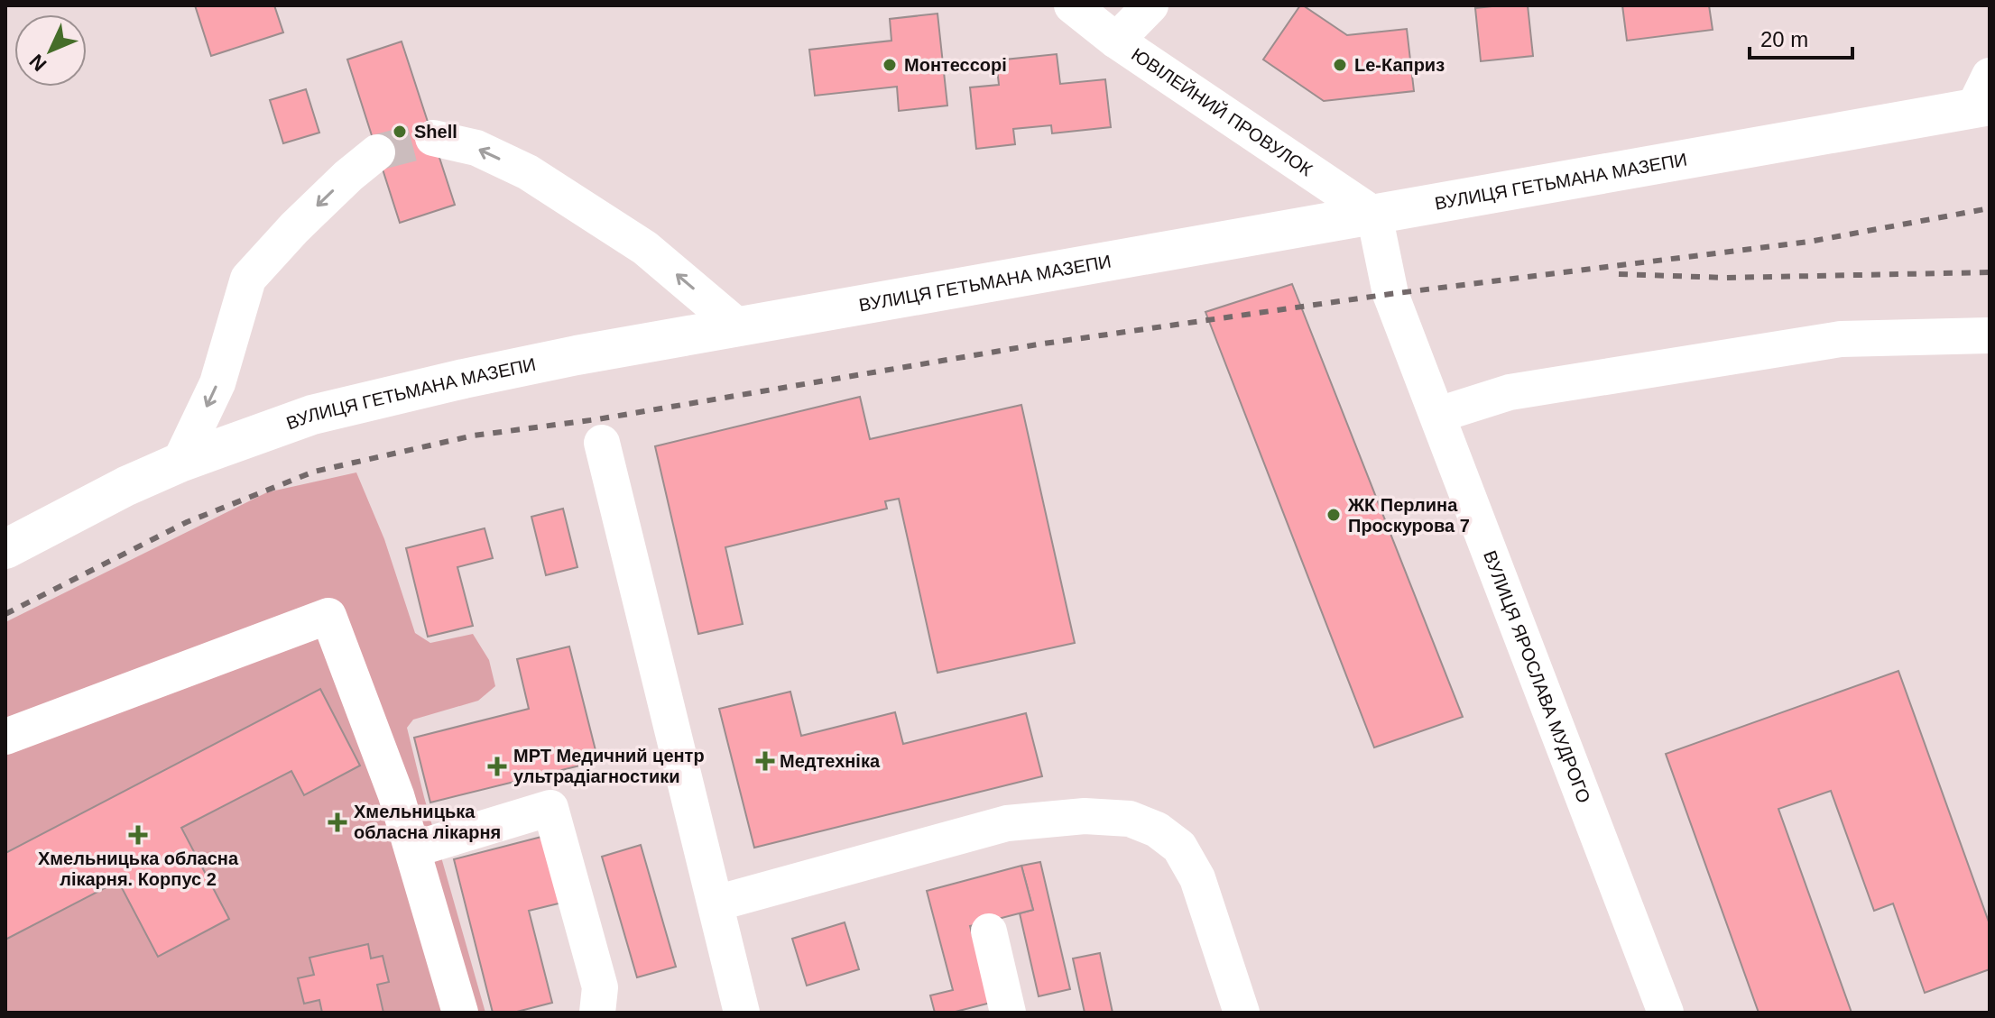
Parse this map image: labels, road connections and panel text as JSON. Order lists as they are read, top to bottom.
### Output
{
  "streets": {
    "main road": ["ВУЛИЦЯ ГЕТЬМАНА МАЗЕПИ"],
    "street": ["ЮВІЛЕЙНИЙ ПРОВУЛОК", "ВУЛИЦЯ ЯРОСЛАВА МУДРОГО"]
  },
  "crossings": [
    ["ЮВІЛЕЙНИЙ ПРОВУЛОК", "ВУЛИЦЯ ГЕТЬМАНА МАЗЕПИ"],
    ["ЮВІЛЕЙНИЙ ПРОВУЛОК", "ВУЛИЦЯ ЯРОСЛАВА МУДРОГО"],
    ["ВУЛИЦЯ ГЕТЬМАНА МАЗЕПИ", "ВУЛИЦЯ ЯРОСЛАВА МУДРОГО"]
  ],
  "places": {
    "other": [
      "Монтессорі",
      "Le-Каприз",
      "Shell",
      "ЖК Перлина Проскурова 7"
    ],
    "health": [
      "Медтехніка",
      "МРТ Медичний центр ультрадіагностики",
      "Хмельницька обласна лікарня",
      "Хмельницька обласна лікарня. Корпус 2"
    ]
  },
  "scale_bar": "20 m",
  "north": "bottom left"
}
